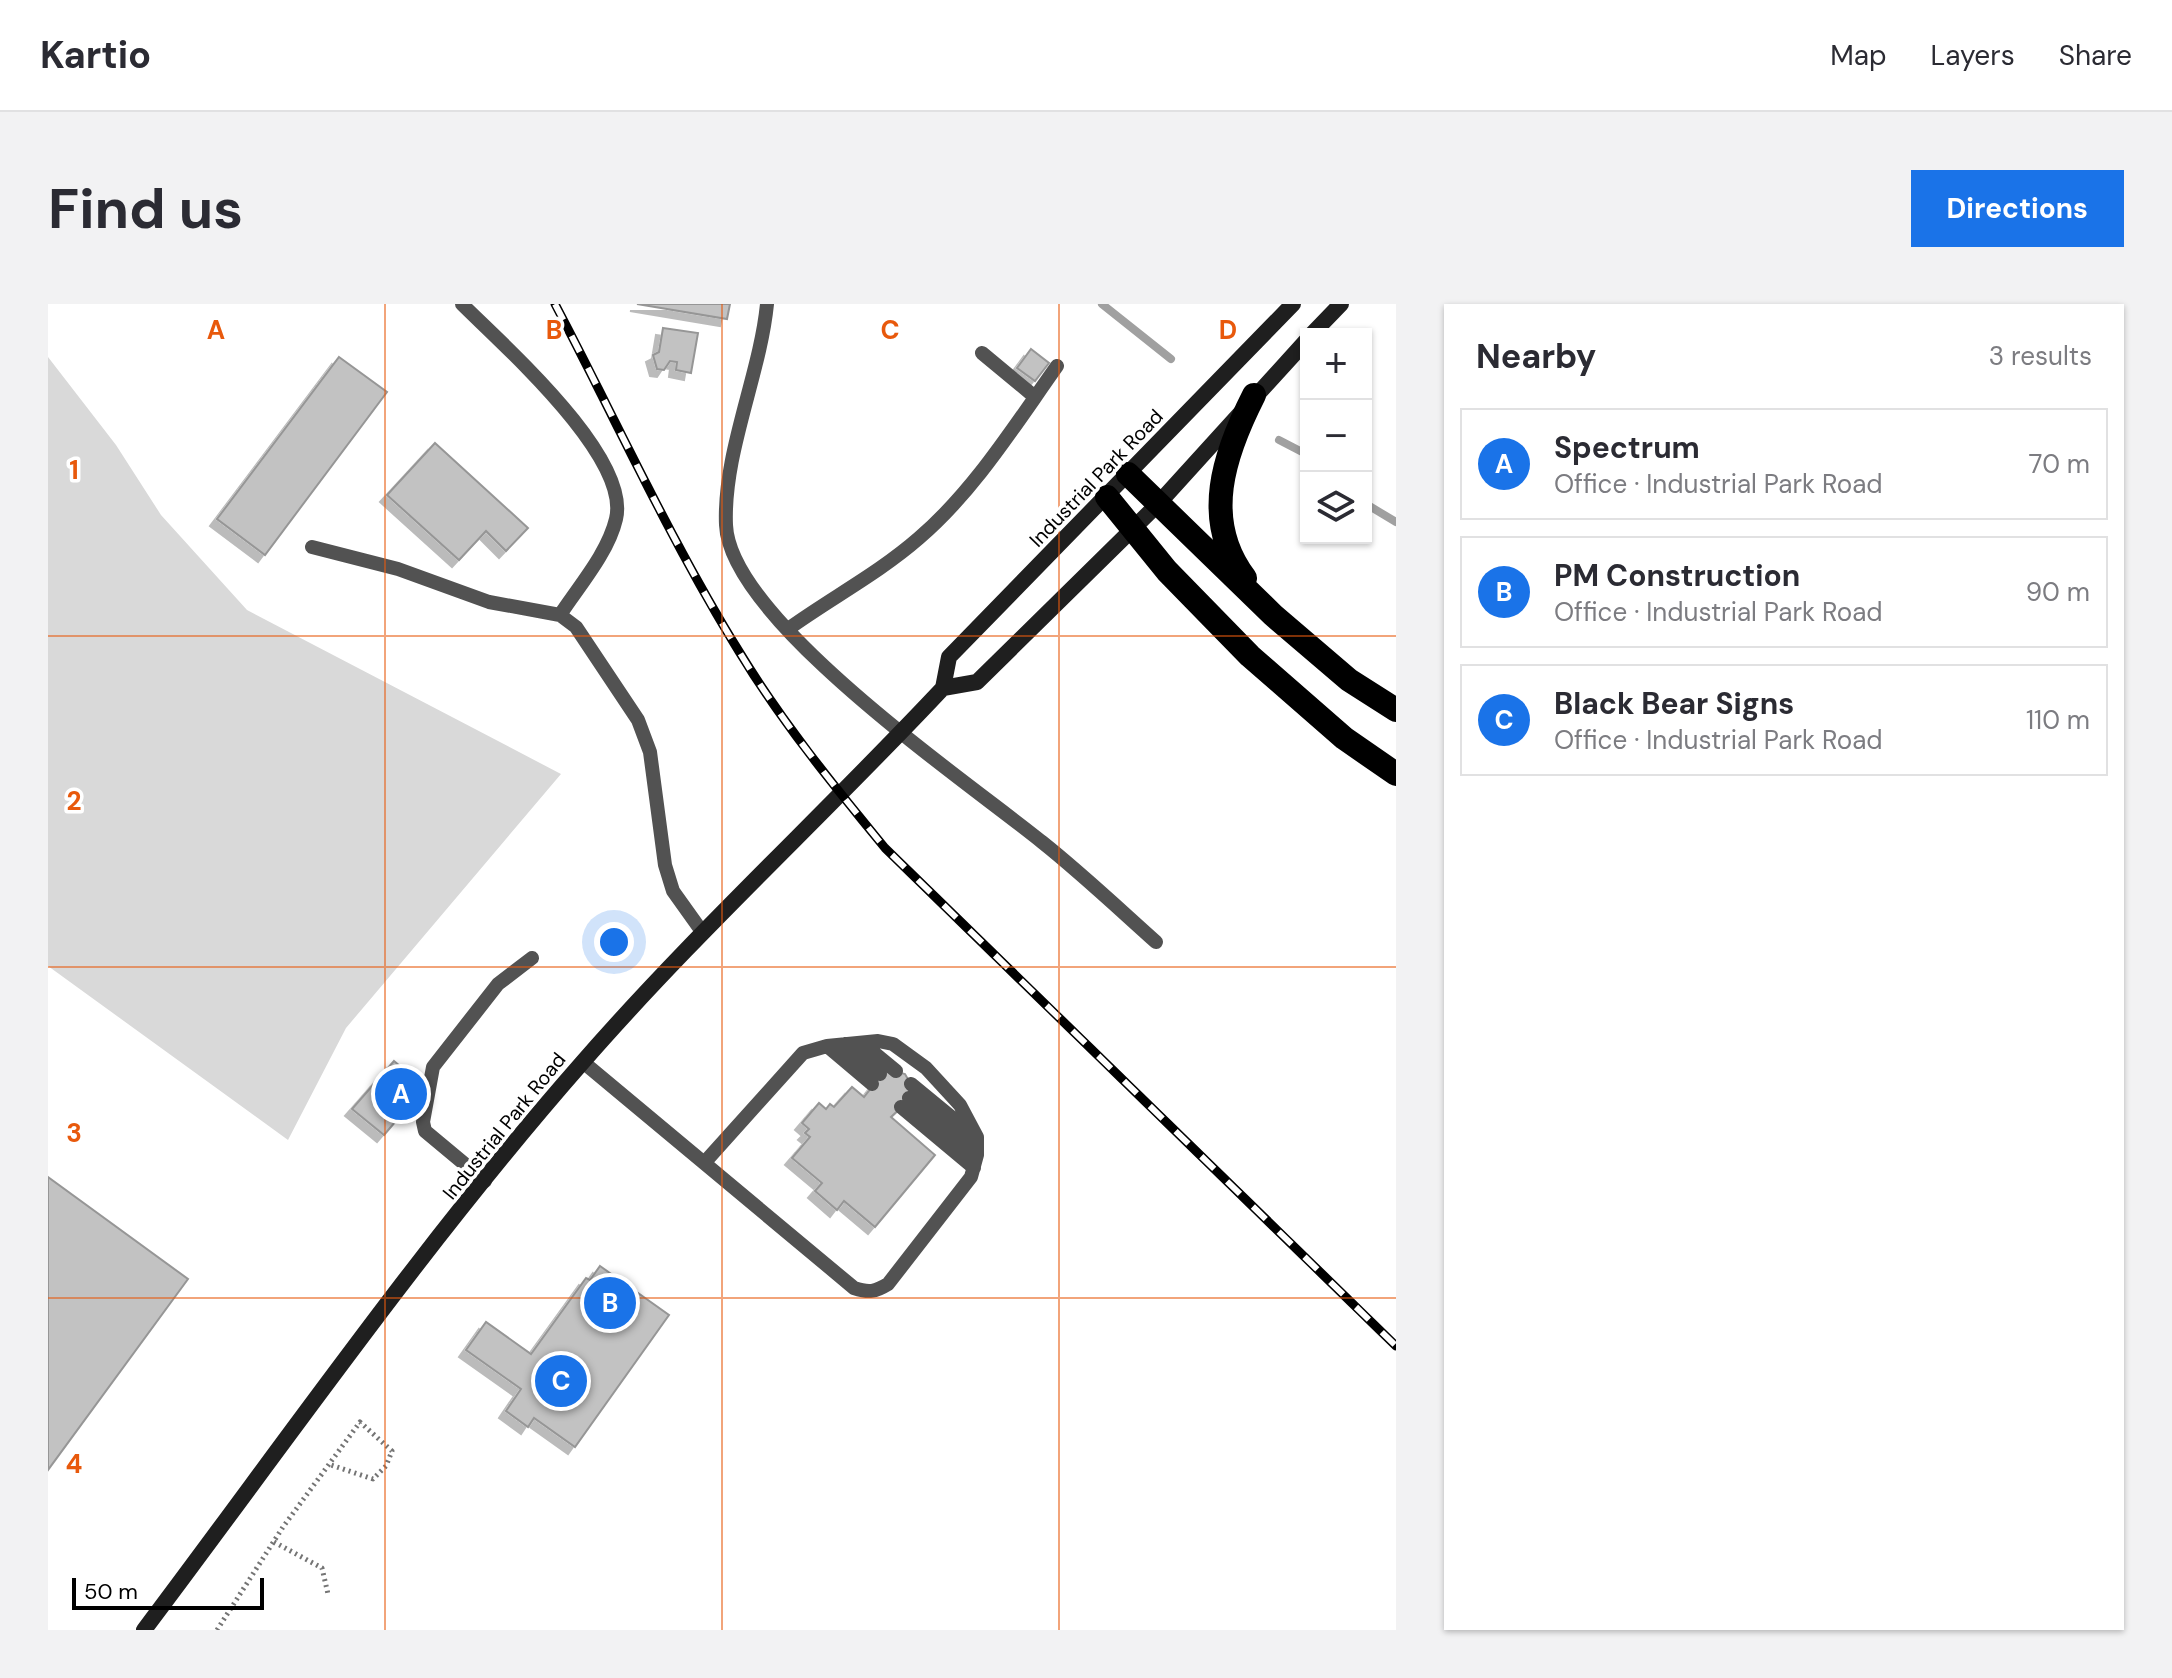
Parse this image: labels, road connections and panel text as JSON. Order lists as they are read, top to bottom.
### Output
{
  "streets": {
    "main road": ["Industrial Park Road"]
  },
  "scale_bar": "50 m",
  "page": {
    "header": "Kartio",
    "nav": ["Map", "Layers", "Share"],
    "buttons": "Directions",
    "title": "Find us",
    "heading": ["Nearby", "3 results"],
    "map_buttons": ["+", "−"],
    "list": [
      {
        "mark": "A",
        "name": "Spectrum",
        "note": "Office · Industrial Park Road",
        "value": "70 m"
      },
      {
        "mark": "B",
        "name": "PM Construction",
        "note": "Office · Industrial Park Road",
        "value": "90 m"
      },
      {
        "mark": "C",
        "name": "Black Bear Signs",
        "note": "Office · Industrial Park Road",
        "value": "110 m"
      }
    ],
    "pins": ["A", "B", "C"],
    "scale": "50 m"
  },
  "grid": {
    "columns": [
      "A",
      "B",
      "C",
      "D"
    ],
    "rows": [
      "1",
      "2",
      "3",
      "4"
    ]
  }
}
